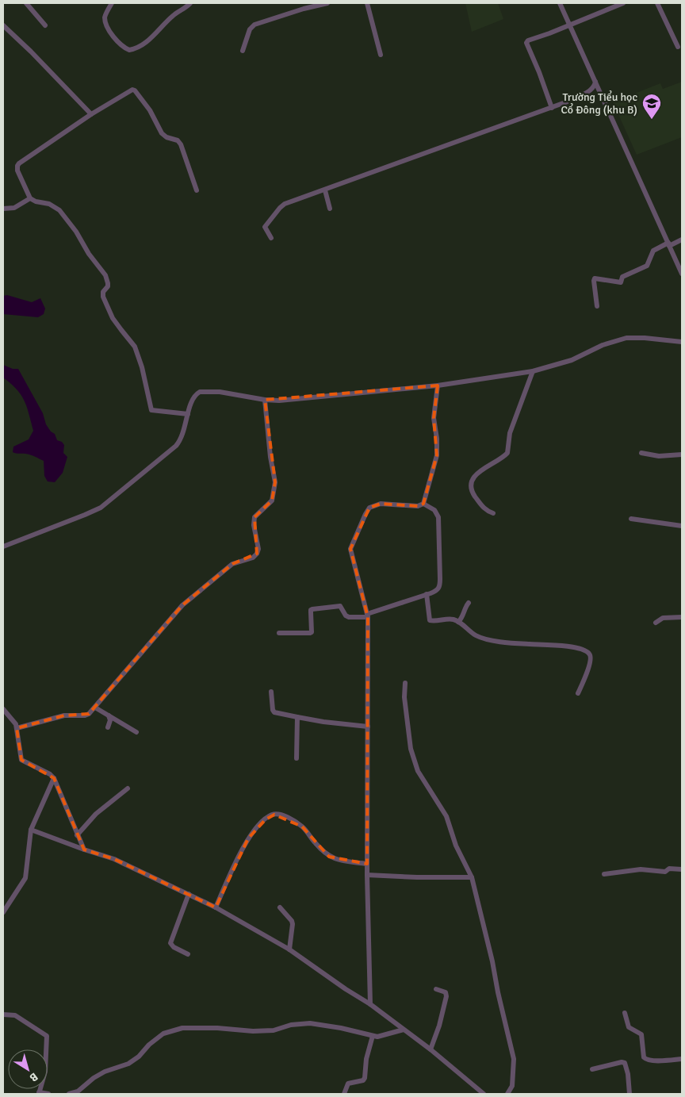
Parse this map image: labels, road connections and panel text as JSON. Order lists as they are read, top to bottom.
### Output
{
  "places": {
    "school or university": ["Trường Tiểu học Cổ Đông (khu B)"]
  },
  "north": "bottom right"
}
